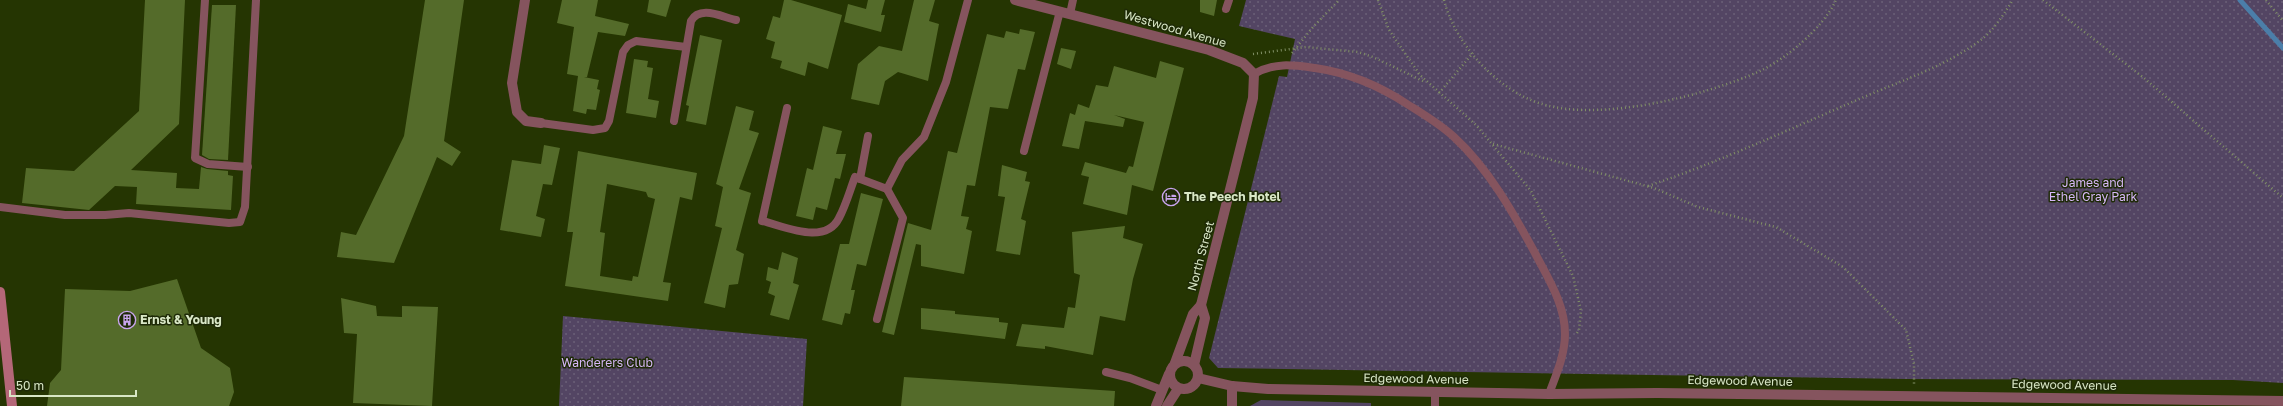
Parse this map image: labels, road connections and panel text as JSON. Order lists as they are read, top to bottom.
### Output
{
  "streets": {
    "street": ["Westwood Avenue", "North Street", "Edgewood Avenue"]
  },
  "crossings": [
    ["Westwood Avenue", "North Street"],
    ["North Street", "Edgewood Avenue"]
  ],
  "parks": ["James and Ethel Gray Park", "Wanderers Club"],
  "places": {
    "hotel": ["The Peech Hotel"],
    "building": ["Ernst & Young"]
  },
  "scale_bar": "50 m"
}
